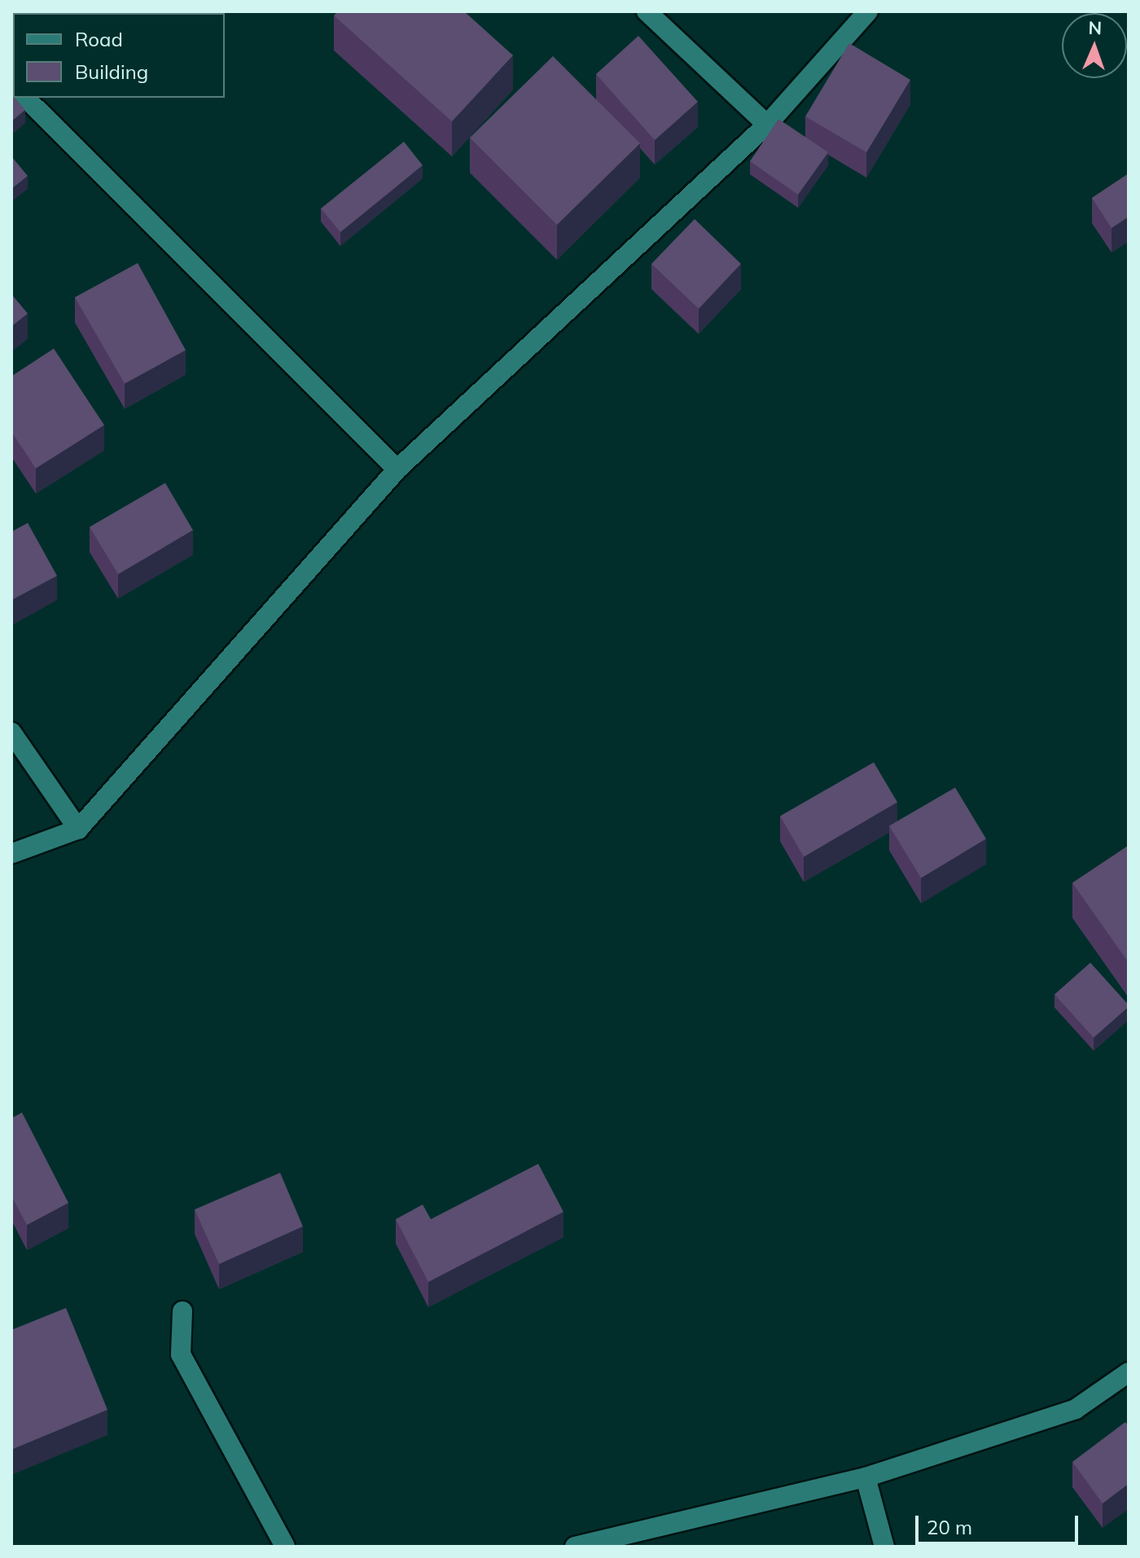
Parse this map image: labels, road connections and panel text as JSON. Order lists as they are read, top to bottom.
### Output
{
  "legend": ["Road", "Building"],
  "scale_bar": "20 m",
  "north": "top"
}
